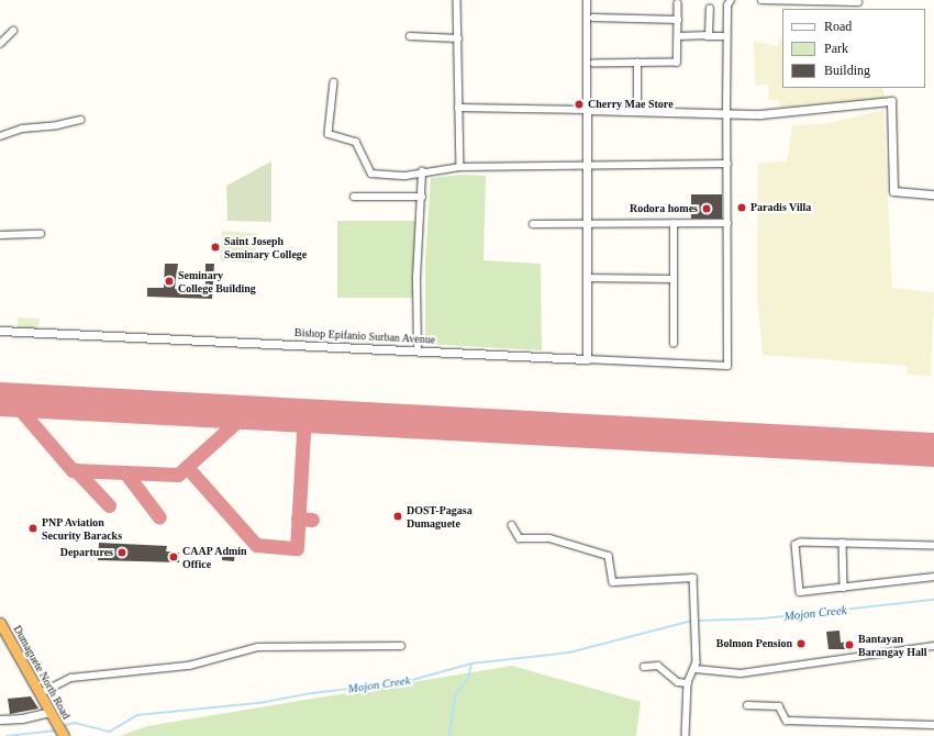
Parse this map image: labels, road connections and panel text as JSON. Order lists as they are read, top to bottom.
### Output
{
  "streets": {
    "highway": ["Dumaguete North Road"],
    "street": ["Bishop Epifanio Surban Avenue"]
  },
  "water": ["Mojon Creek"],
  "places": [
    "Cherry Mae Store",
    "Paradis Villa",
    "Rodora homes",
    "Saint Joseph Seminary College",
    "Seminary College Building",
    "DOST-Pagasa Dumaguete",
    "PNP Aviation Security Baracks",
    "Departures",
    "CAAP Admin Office",
    "Bolmon Pension",
    "Bantayan Barangay Hall"
  ],
  "legend": ["Road", "Park", "Building"]
}
